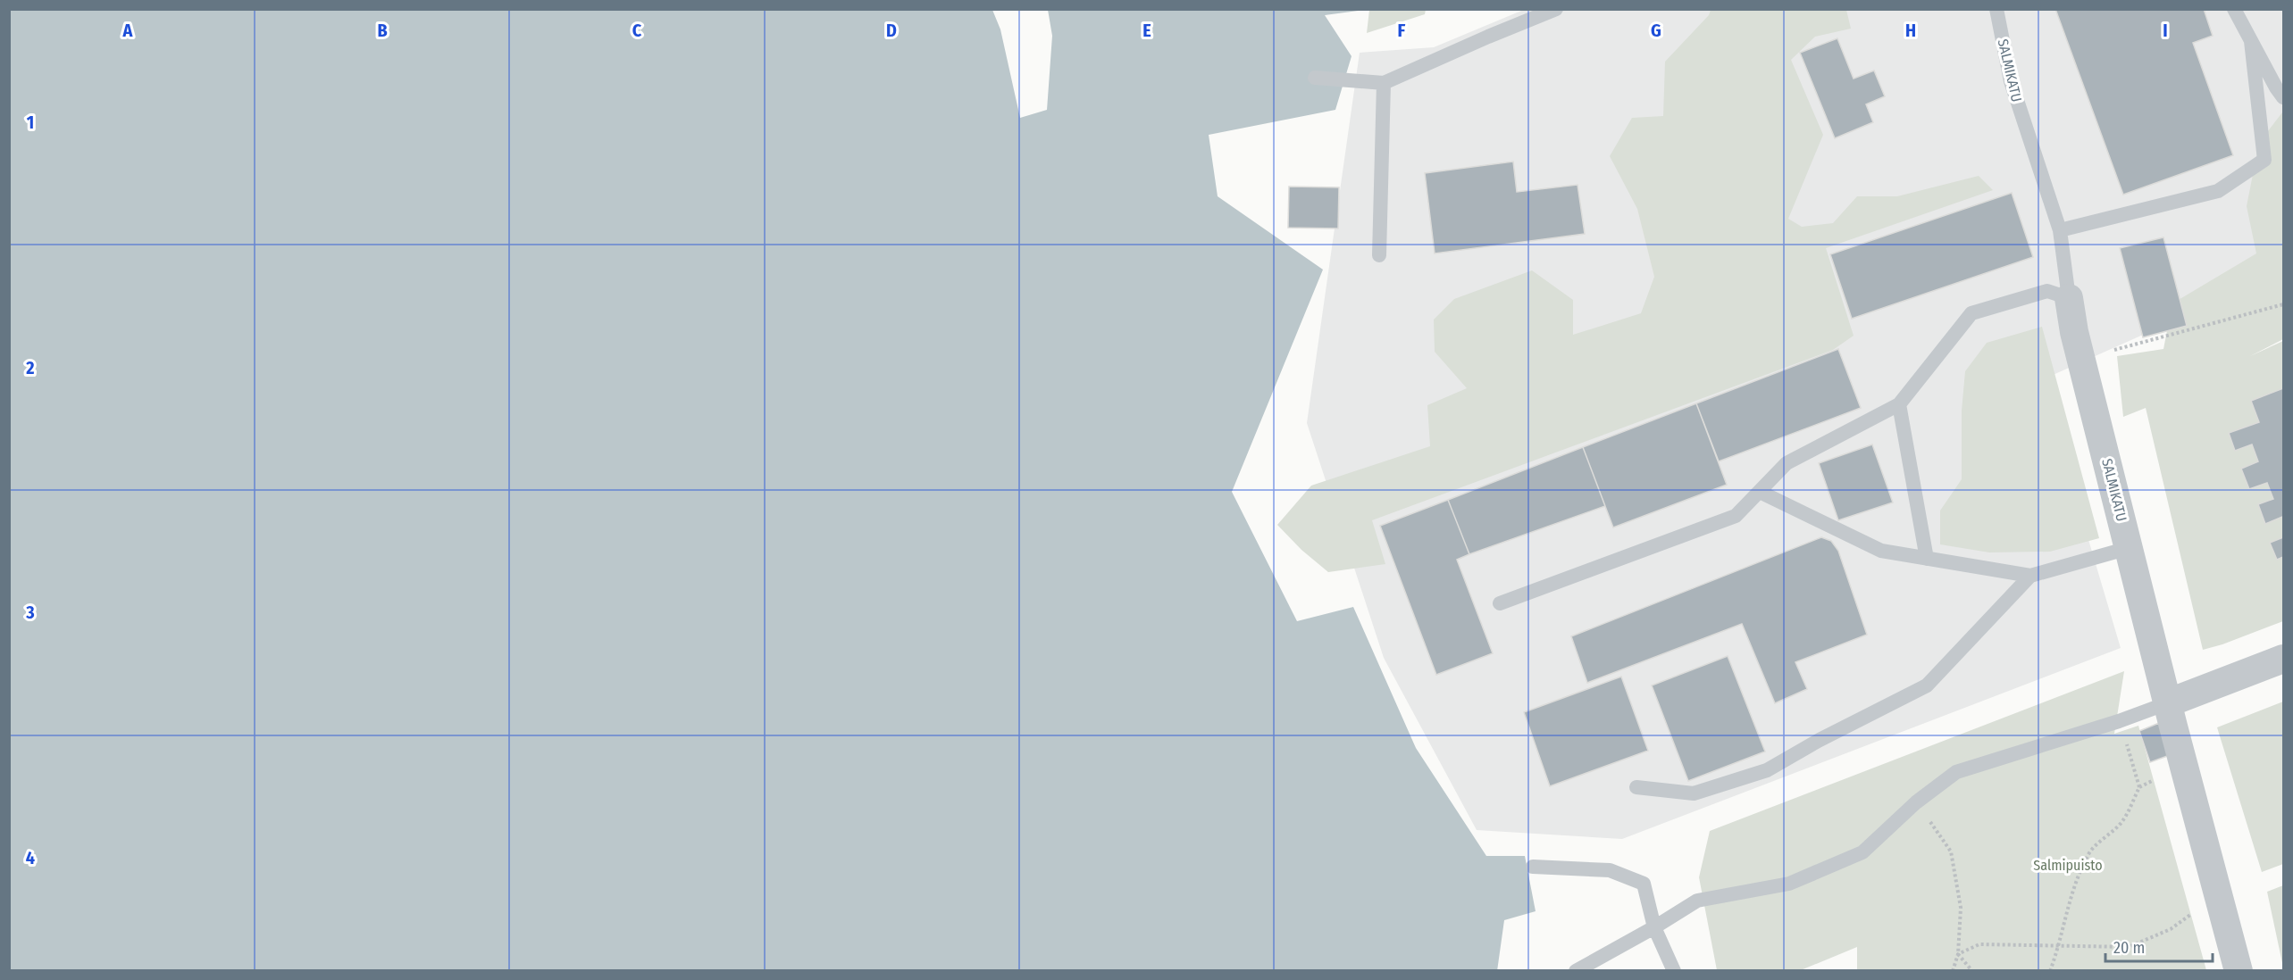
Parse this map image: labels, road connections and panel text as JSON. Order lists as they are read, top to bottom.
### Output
{
  "streets": {
    "street": ["SALMIKATU"]
  },
  "parks": ["Salmipuisto"],
  "scale_bar": "20 m",
  "grid": {
    "columns": [
      "A",
      "B",
      "C",
      "D",
      "E",
      "F",
      "G",
      "H",
      "I"
    ],
    "rows": [
      "1",
      "2",
      "3",
      "4"
    ]
  }
}
